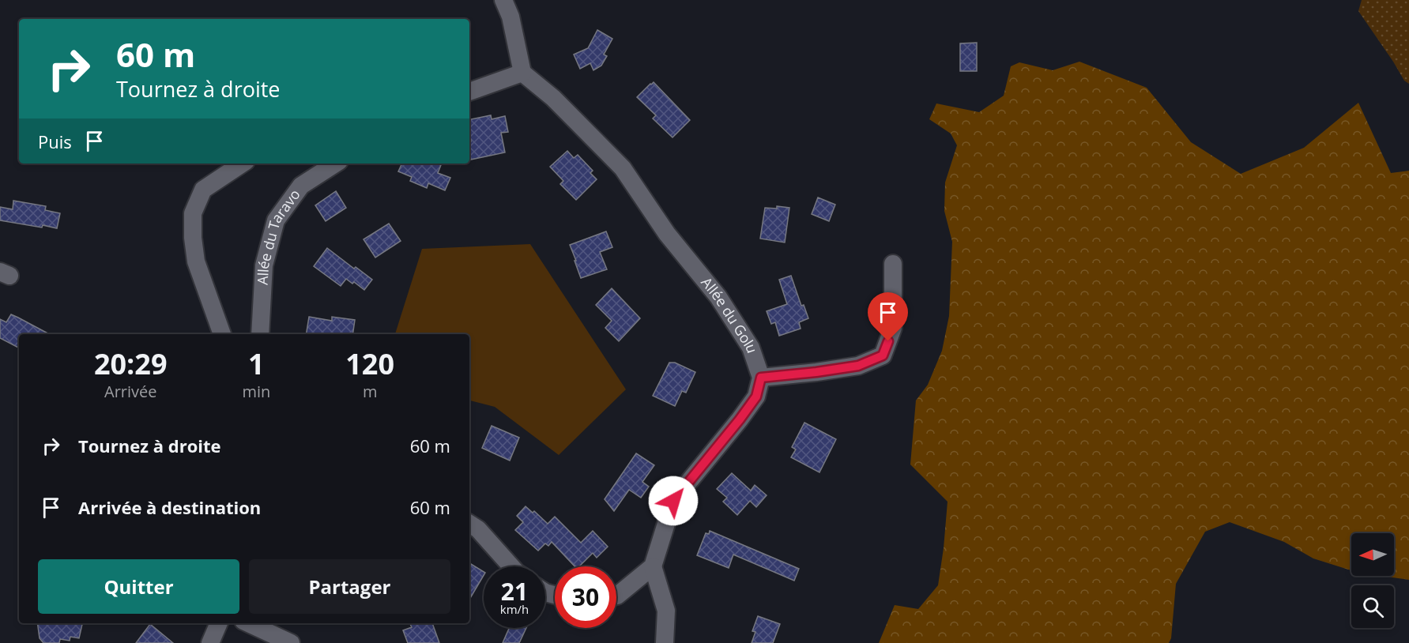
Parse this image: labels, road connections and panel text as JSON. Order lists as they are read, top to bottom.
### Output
{
  "streets": {
    "street": ["Allée du Taravo", "Allée du Golu"]
  },
  "north": "left",
  "page": {
    "turn": ["60 m", "Tournez à droite"],
    "then": "Puis",
    "eta": [
      "20:29",
      "Arrivée",
      "1",
      "min",
      "120",
      "m"
    ],
    "list": [
      {
        "name": "Tournez à droite",
        "value": "60 m"
      },
      {
        "name": "Arrivée à destination",
        "value": "60 m"
      }
    ],
    "buttons": ["Quitter", "Partager"],
    "speed": "21 km/h",
    "limit": "30"
  }
}
